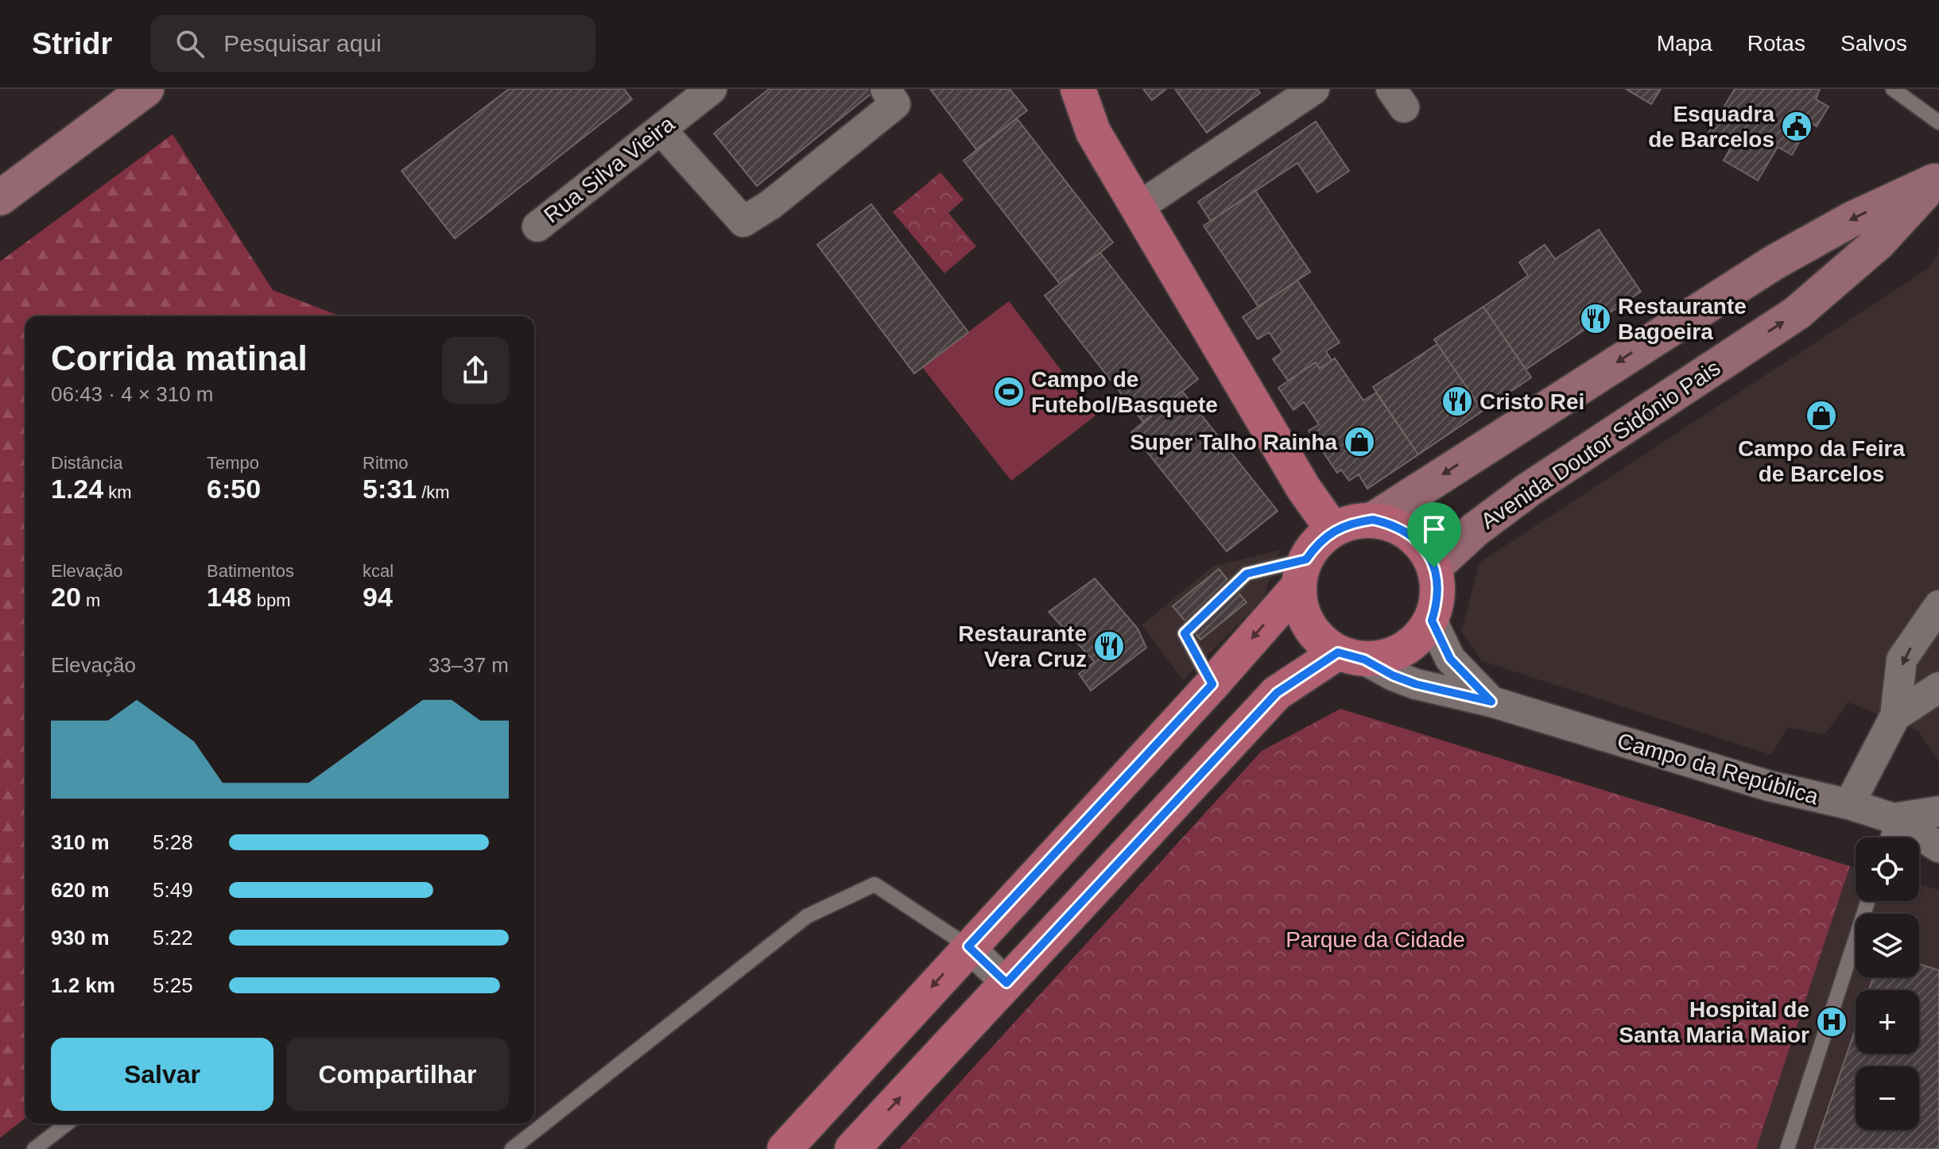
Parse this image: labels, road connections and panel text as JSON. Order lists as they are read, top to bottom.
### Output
{
  "streets": {
    "main road": ["Avenida Doutor Sidónio Pais"],
    "street": ["Rua Silva Vieira", "Campo da República"]
  },
  "crossings": [
    ["Avenida Doutor Sidónio Pais", "Campo da República"]
  ],
  "parks": ["Parque da Cidade"],
  "places": {
    "public building": ["Esquadra de Barcelos"],
    "restaurant": ["Restaurante Bagoeira", "Cristo Rei", "Restaurante Vera Cruz"],
    "sports": ["Campo de Futebol/Basquete"],
    "shop": ["Campo da Feira de Barcelos", "Super Talho Rainha"],
    "hospital": ["Hospital de Santa Maria Maior"]
  },
  "page": {
    "header": "Stridr",
    "search": "Pesquisar aqui",
    "nav": ["Mapa", "Rotas", "Salvos"],
    "heading": ["Corrida matinal", "06:43 · 4 × 310 m"],
    "stats": [
      ["Distância", "1.24 km"],
      ["Tempo", "6:50"],
      ["Ritmo", "5:31 /km"],
      ["Elevação", "20 m"],
      ["Batimentos", "148 bpm"],
      ["kcal", "94"]
    ],
    "chart": ["Elevação", "33–37 m"],
    "list": [
      {
        "name": "310 m",
        "note": "5:28"
      },
      {
        "name": "620 m",
        "note": "5:49"
      },
      {
        "name": "930 m",
        "note": "5:22"
      },
      {
        "name": "1.2 km",
        "note": "5:25"
      }
    ],
    "map_buttons": ["+", "−"],
    "buttons": ["Salvar", "Compartilhar"]
  }
}
